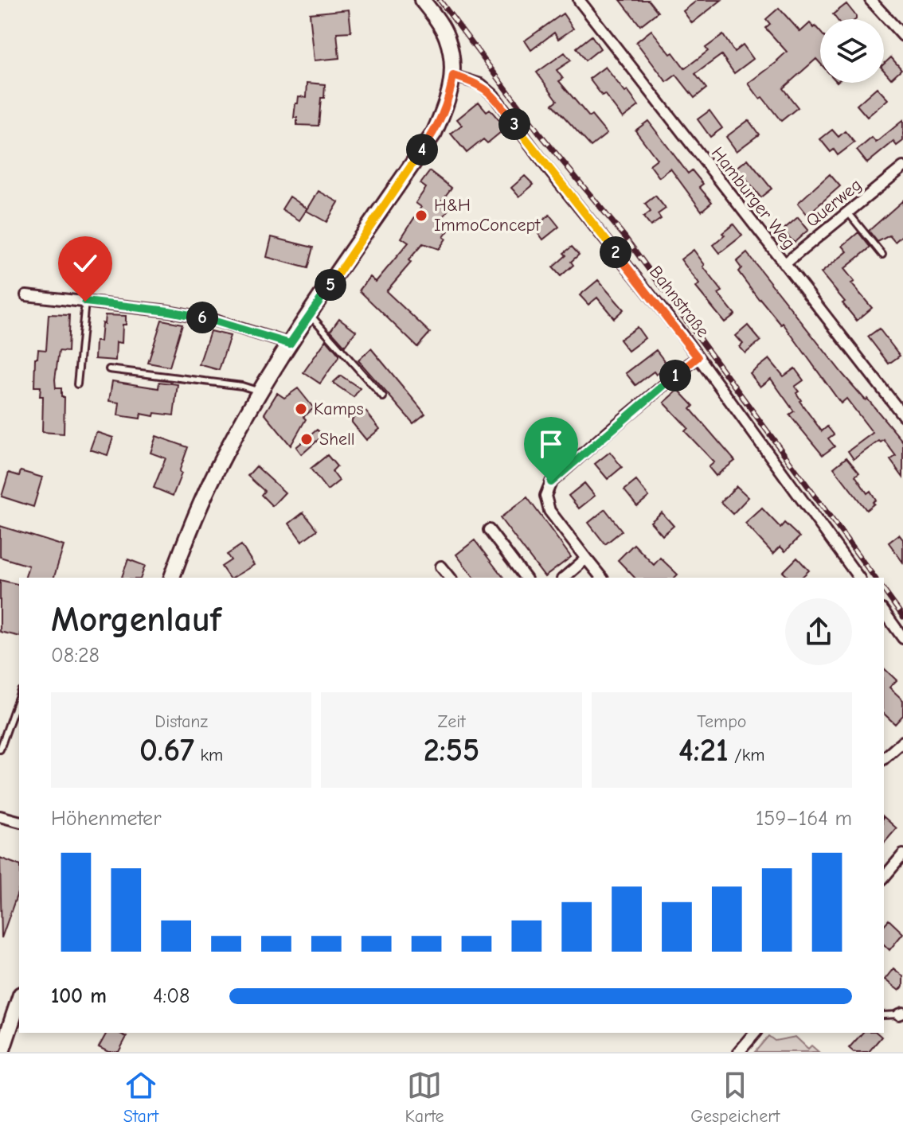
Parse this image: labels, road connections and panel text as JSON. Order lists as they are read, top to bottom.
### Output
{
  "streets": {
    "street": ["Hamburger Weg", "Querweg", "Bahnstraße"]
  },
  "crossings": [
    ["Hamburger Weg", "Querweg"]
  ],
  "places": ["H&H ImmoConcept", "Kamps", "Shell"],
  "page": {
    "pins": [
      "3",
      "4",
      "2",
      "5",
      "6",
      "1"
    ],
    "heading": ["Morgenlauf", "08:28"],
    "stats": [
      ["Distanz", "0.67 km"],
      ["Zeit", "2:55"],
      ["Tempo", "4:21 /km"]
    ],
    "chart": ["Höhenmeter", "159–164 m"],
    "list": [
      {
        "name": "100 m",
        "note": "4:08"
      }
    ],
    "tabs": ["Start", "Karte", "Gespeichert"]
  }
}
